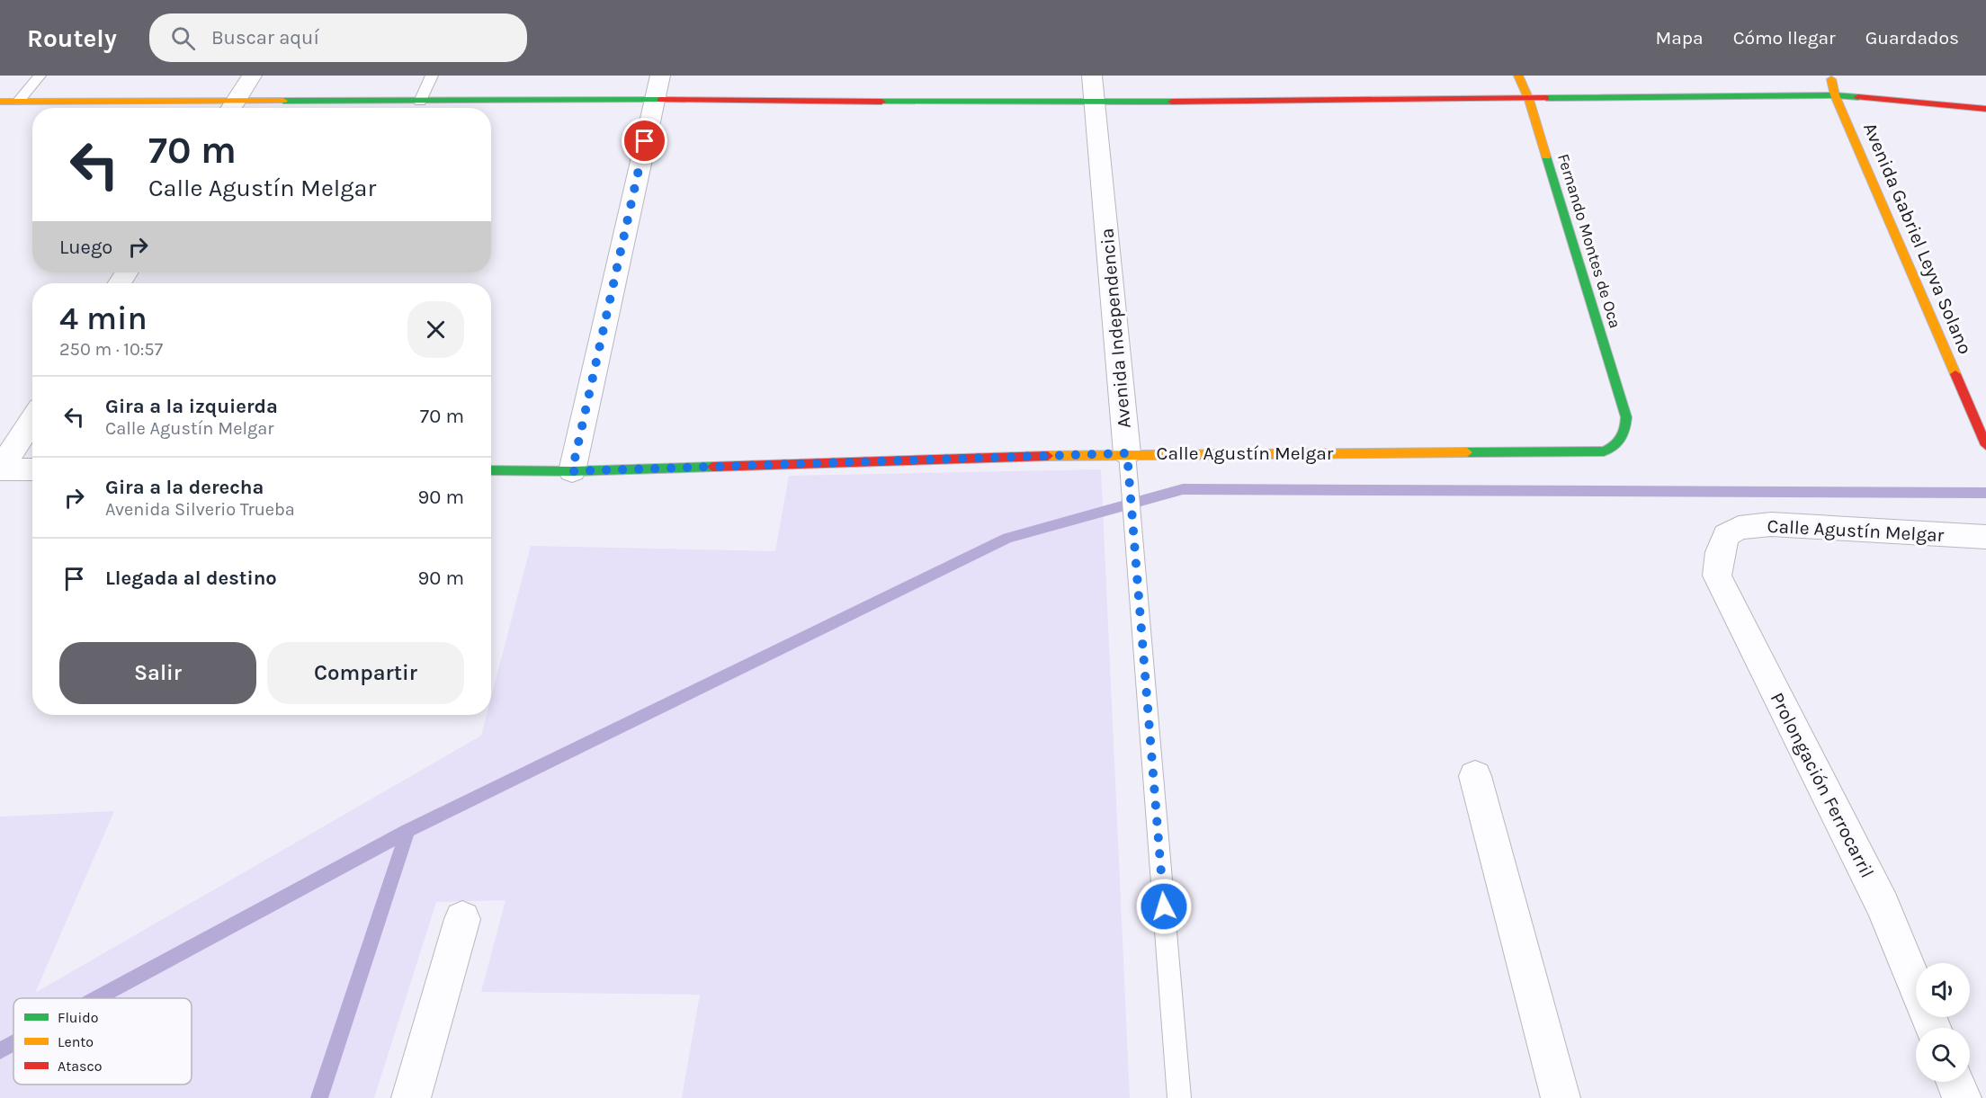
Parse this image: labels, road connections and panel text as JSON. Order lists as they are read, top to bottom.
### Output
{
  "streets": {
    "street": [
      "Avenida Gabriel Leyva Solano",
      "Fernando Montes de Oca",
      "Avenida Independencia",
      "Calle Agustín Melgar",
      "Prolongación Ferrocarril"
    ]
  },
  "crossings": [
    ["Fernando Montes de Oca", "Calle Agustín Melgar"],
    ["Avenida Independencia", "Calle Agustín Melgar"],
    ["Calle Agustín Melgar", "Prolongación Ferrocarril"]
  ],
  "legend": ["Fluido", "Lento", "Atasco"],
  "page": {
    "header": "Routely",
    "search": "Buscar aquí",
    "nav": ["Mapa", "Cómo llegar", "Guardados"],
    "turn": ["70 m", "Calle Agustín Melgar"],
    "then": "Luego",
    "heading": ["4 min", "250 m · 10:57"],
    "list": [
      {
        "name": "Gira a la izquierda",
        "note": "Calle Agustín Melgar",
        "value": "70 m"
      },
      {
        "name": "Gira a la derecha",
        "note": "Avenida Silverio Trueba",
        "value": "90 m"
      },
      {
        "name": "Llegada al destino",
        "value": "90 m"
      }
    ],
    "buttons": ["Salir", "Compartir"]
  }
}
